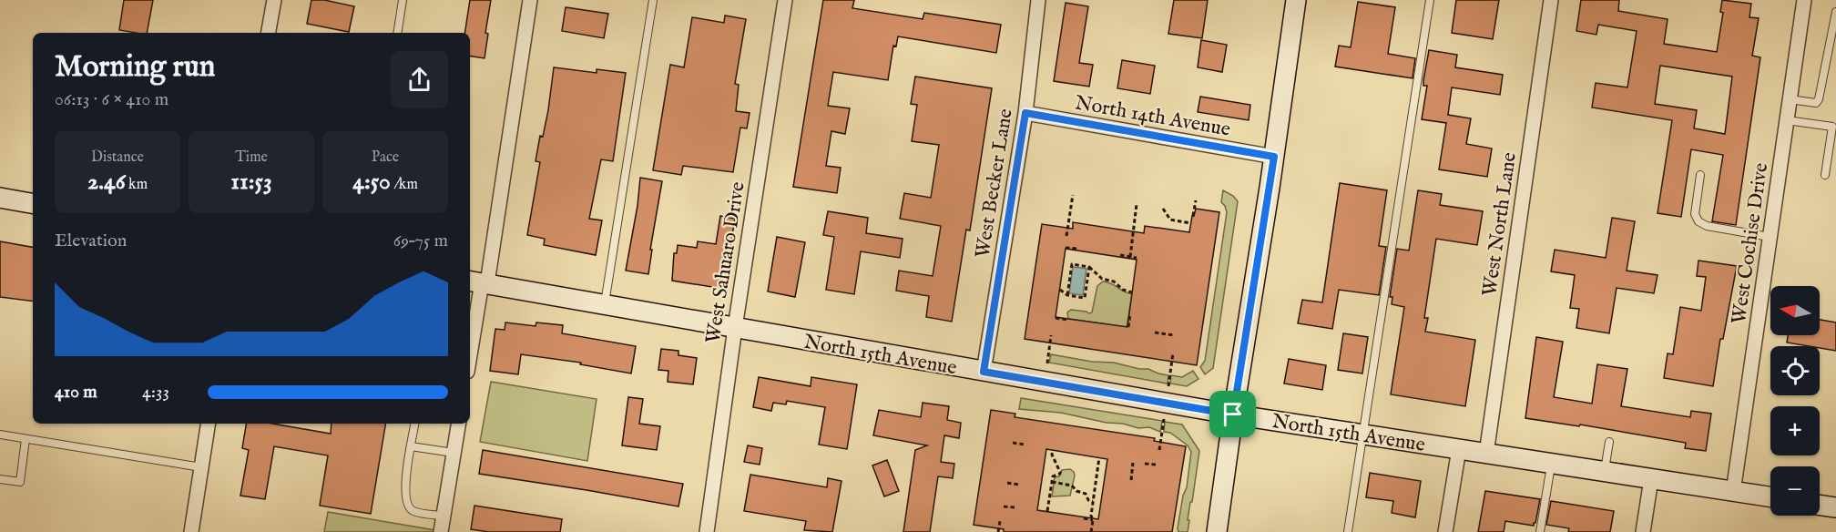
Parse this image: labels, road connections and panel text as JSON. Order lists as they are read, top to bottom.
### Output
{
  "streets": {
    "street": [
      "North 14th Avenue",
      "West Becker Lane",
      "West North Lane",
      "West Cochise Drive",
      "West Sahuaro Drive",
      "North 15th Avenue"
    ]
  },
  "crossings": [
    ["North 14th Avenue", "West Becker Lane"],
    ["West Becker Lane", "North 15th Avenue"],
    ["West North Lane", "North 15th Avenue"],
    ["West Cochise Drive", "North 15th Avenue"],
    ["West Sahuaro Drive", "North 15th Avenue"]
  ],
  "north": "left",
  "page": {
    "heading": ["Morning run", "06:13 · 6 × 410 m"],
    "stats": [
      ["Distance", "2.46 km"],
      ["Time", "11:53"],
      ["Pace", "4:50 /km"]
    ],
    "chart": ["Elevation", "69–75 m"],
    "map_buttons": ["+", "−"],
    "list": [
      {
        "name": "410 m",
        "note": "4:33"
      }
    ]
  }
}
